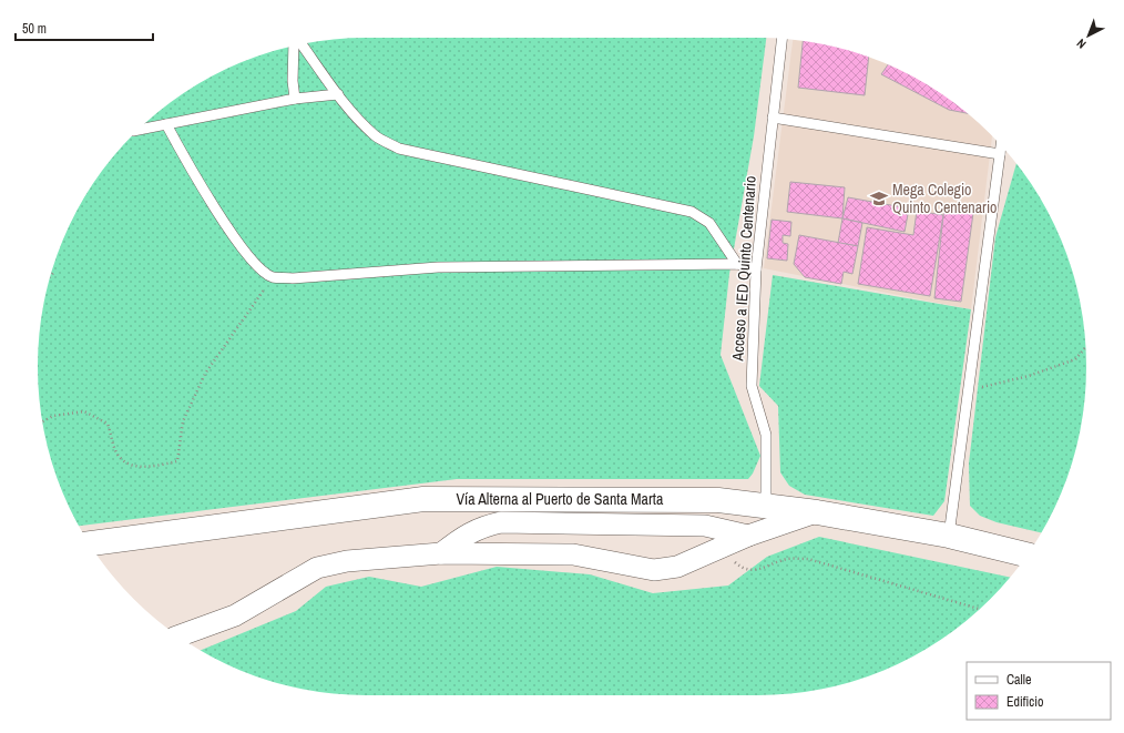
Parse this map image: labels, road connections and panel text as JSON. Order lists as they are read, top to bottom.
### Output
{
  "streets": {
    "main road": ["Vía Alterna al Puerto de Santa Marta"],
    "lane": ["Acceso a IED Quinto Centenario"]
  },
  "crossings": [
    ["Acceso a IED Quinto Centenario", "Vía Alterna al Puerto de Santa Marta"]
  ],
  "places": {
    "school or university": ["Mega Colegio Quinto Centenario"]
  },
  "legend": ["Calle", "Edificio"],
  "scale_bar": "50 m",
  "north": "bottom left"
}
